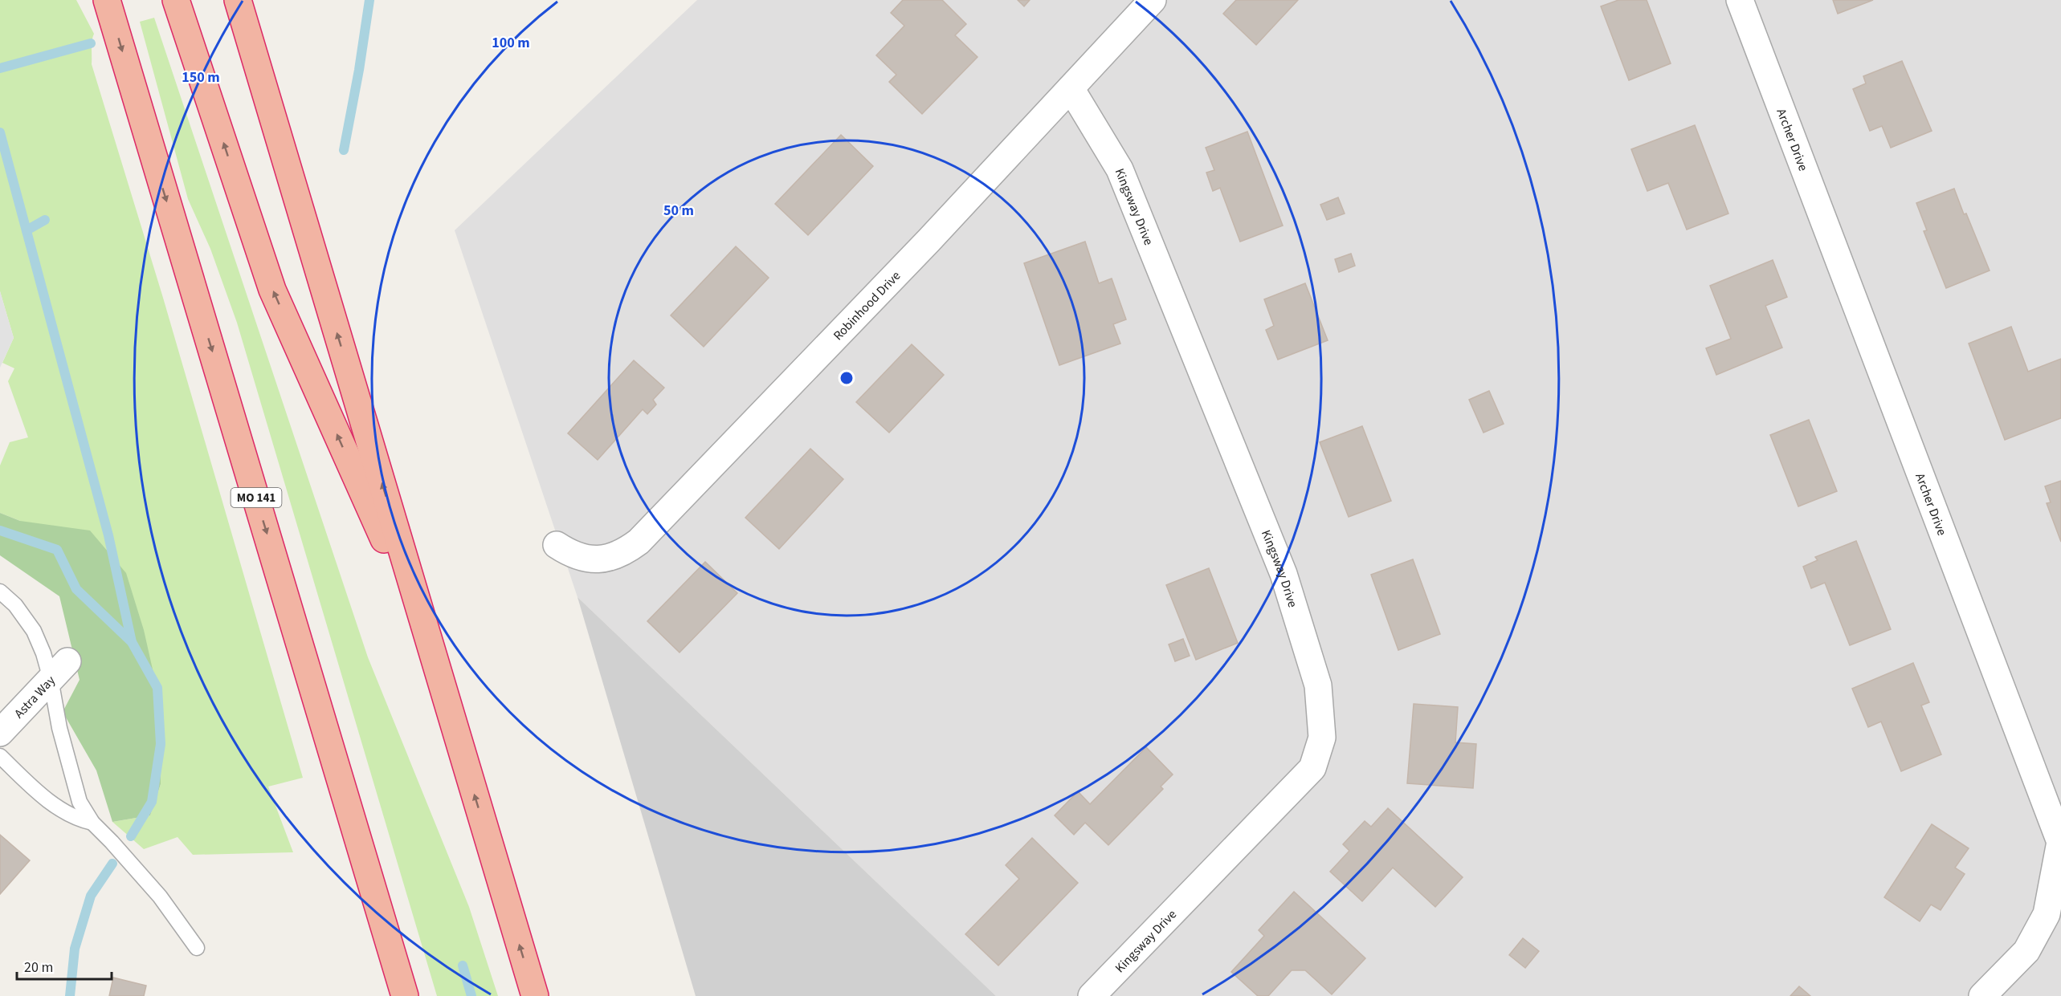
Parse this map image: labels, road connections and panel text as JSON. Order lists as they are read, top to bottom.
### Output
{
  "streets": {
    "highway": ["MO 141"],
    "street": [
      "Archer Drive",
      "Kingsway Drive",
      "Robinhood Drive",
      "Astra Way"
    ]
  },
  "crossings": [
    ["Kingsway Drive", "Robinhood Drive"]
  ],
  "scale_bar": "20 m",
  "rings": ["100 m", "150 m", "50 m"]
}
